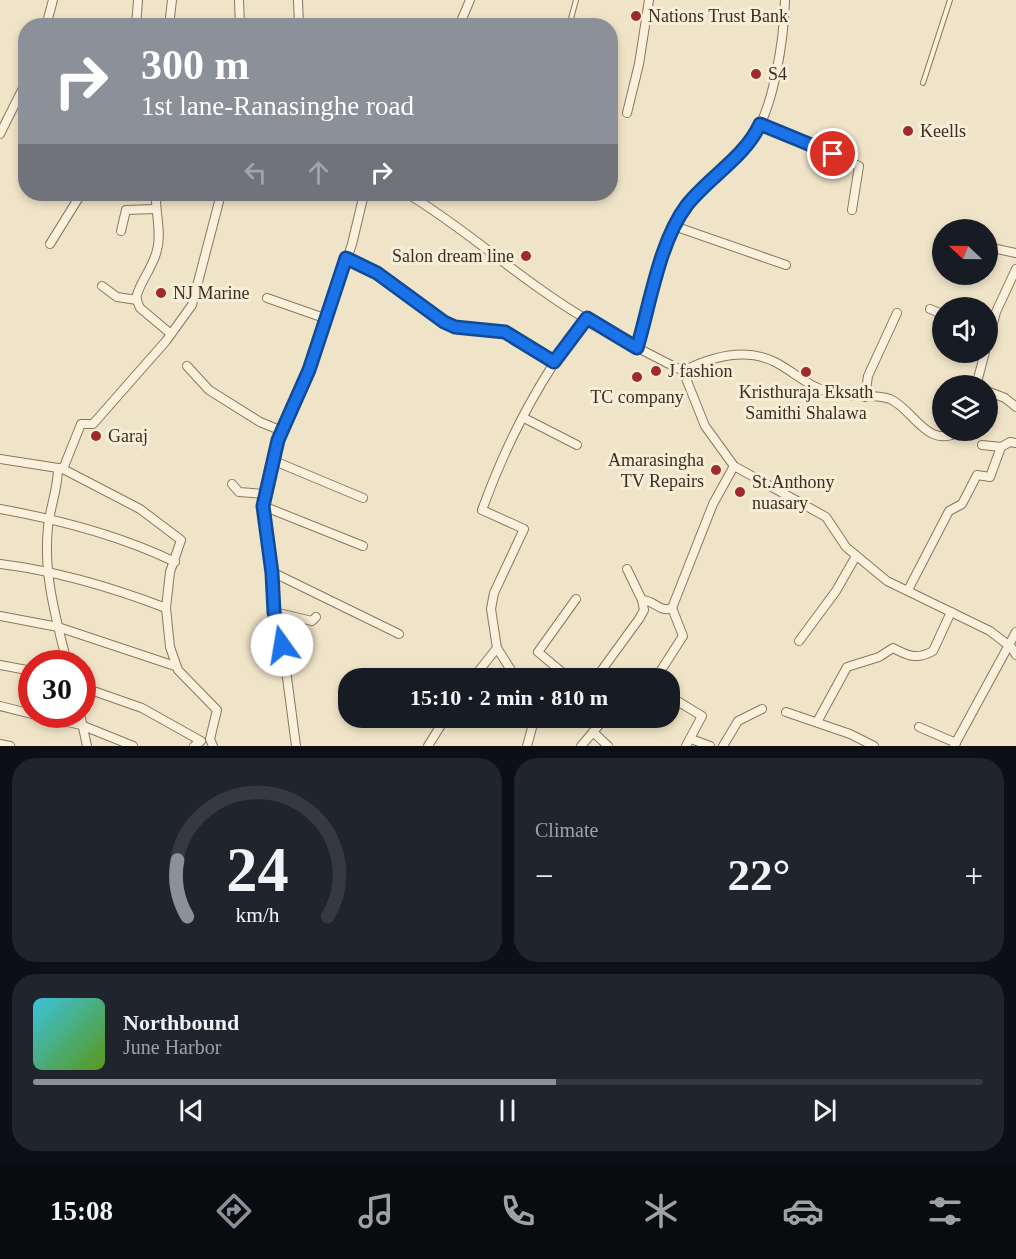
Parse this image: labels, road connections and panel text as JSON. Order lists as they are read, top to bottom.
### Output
{
  "places": [
    "Nations Trust Bank",
    "S4",
    "Keells",
    "Salon dream line",
    "NJ Marine",
    "J fashion",
    "Kristhuraja Eksath Samithi Shalawa",
    "TC company",
    "Garaj",
    "Amarasingha TV Repairs",
    "St.Anthony nuasary"
  ],
  "north": "left",
  "page": {
    "turn": ["300 m", "1st lane-Ranasinghe road"],
    "limit": "30",
    "trip": "15:10 · 2 min · 810 m",
    "tile": "Climate",
    "heat": ["−", "22°", "+"],
    "song": ["Northbound", "June Harbor"],
    "tabs": "15:08",
    "gauge": ["24", "km/h"]
  }
}
